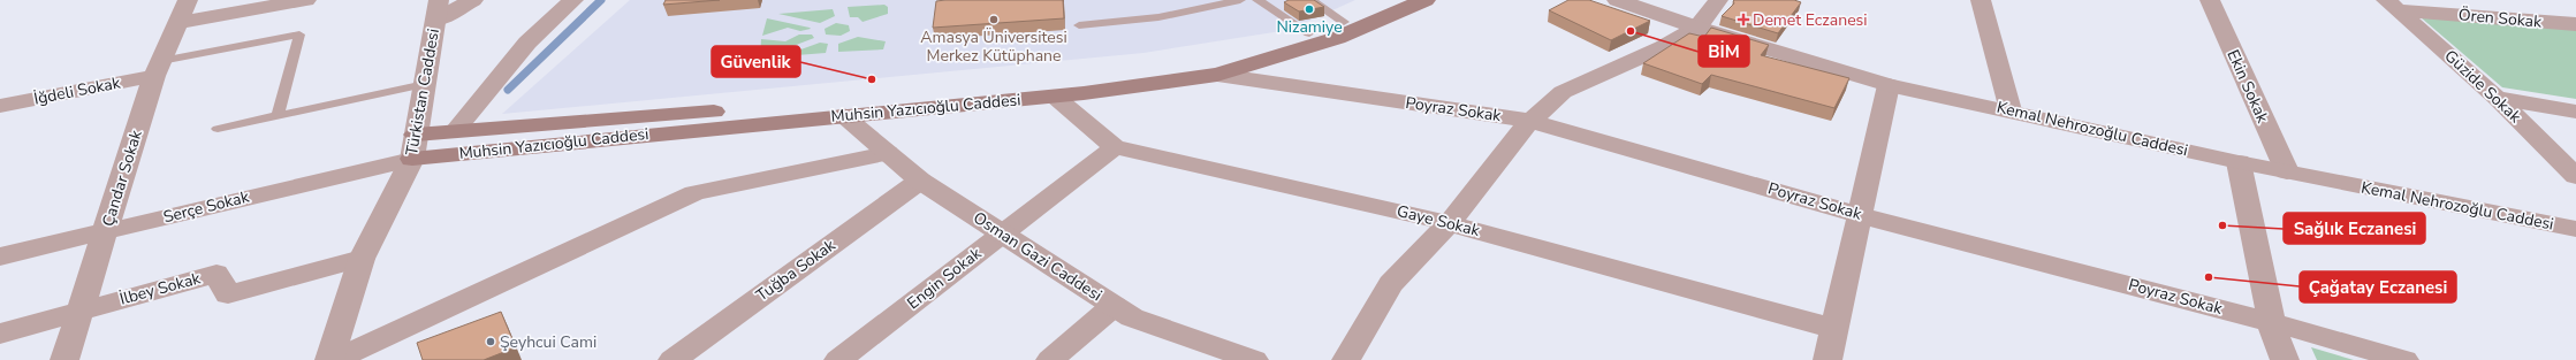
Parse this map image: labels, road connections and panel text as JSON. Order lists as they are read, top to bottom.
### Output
{
  "streets": {
    "main road": ["Muhsin Yazıcıoğlu Caddesi"],
    "street": [
      "Ören Sokak",
      "Ekin Sokak",
      "Güzide Sokak",
      "İğdeli Sokak",
      "Türkistan Caddesi",
      "Poyraz Sokak",
      "Kemal Nehrozoğlu Caddesi",
      "Çandar Sokak",
      "Serçe Sokak",
      "Gaye Sokak",
      "Osman Gazi Caddesi",
      "Tuğba Sokak",
      "Engin Sokak",
      "İlbey Sokak"
    ]
  },
  "crossings": [
    ["Ören Sokak", "Güzide Sokak"],
    ["Ekin Sokak", "Kemal Nehrozoğlu Caddesi"],
    ["İğdeli Sokak", "Çandar Sokak"],
    ["Türkistan Caddesi", "Muhsin Yazıcıoğlu Caddesi"],
    ["Türkistan Caddesi", "Serçe Sokak"],
    ["Türkistan Caddesi", "İlbey Sokak"],
    ["Muhsin Yazıcıoğlu Caddesi", "Poyraz Sokak"],
    ["Muhsin Yazıcıoğlu Caddesi", "Serçe Sokak"],
    ["Muhsin Yazıcıoğlu Caddesi", "Gaye Sokak"],
    ["Muhsin Yazıcıoğlu Caddesi", "Osman Gazi Caddesi"],
    ["Çandar Sokak", "Serçe Sokak"],
    ["Çandar Sokak", "İlbey Sokak"],
    ["Gaye Sokak", "Engin Sokak"],
    ["Osman Gazi Caddesi", "Tuğba Sokak"],
    ["Osman Gazi Caddesi", "Engin Sokak"]
  ],
  "places": {
    "other": [
      "Nizamiye",
      "Amasya Üniversitesi Merkez Kütüphane",
      "BİM",
      "Güvenlik",
      "Sağlık Eczanesi",
      "Çağatay Eczanesi",
      "Şeyhcui Cami"
    ],
    "health": ["Demet Eczanesi"]
  }
}
